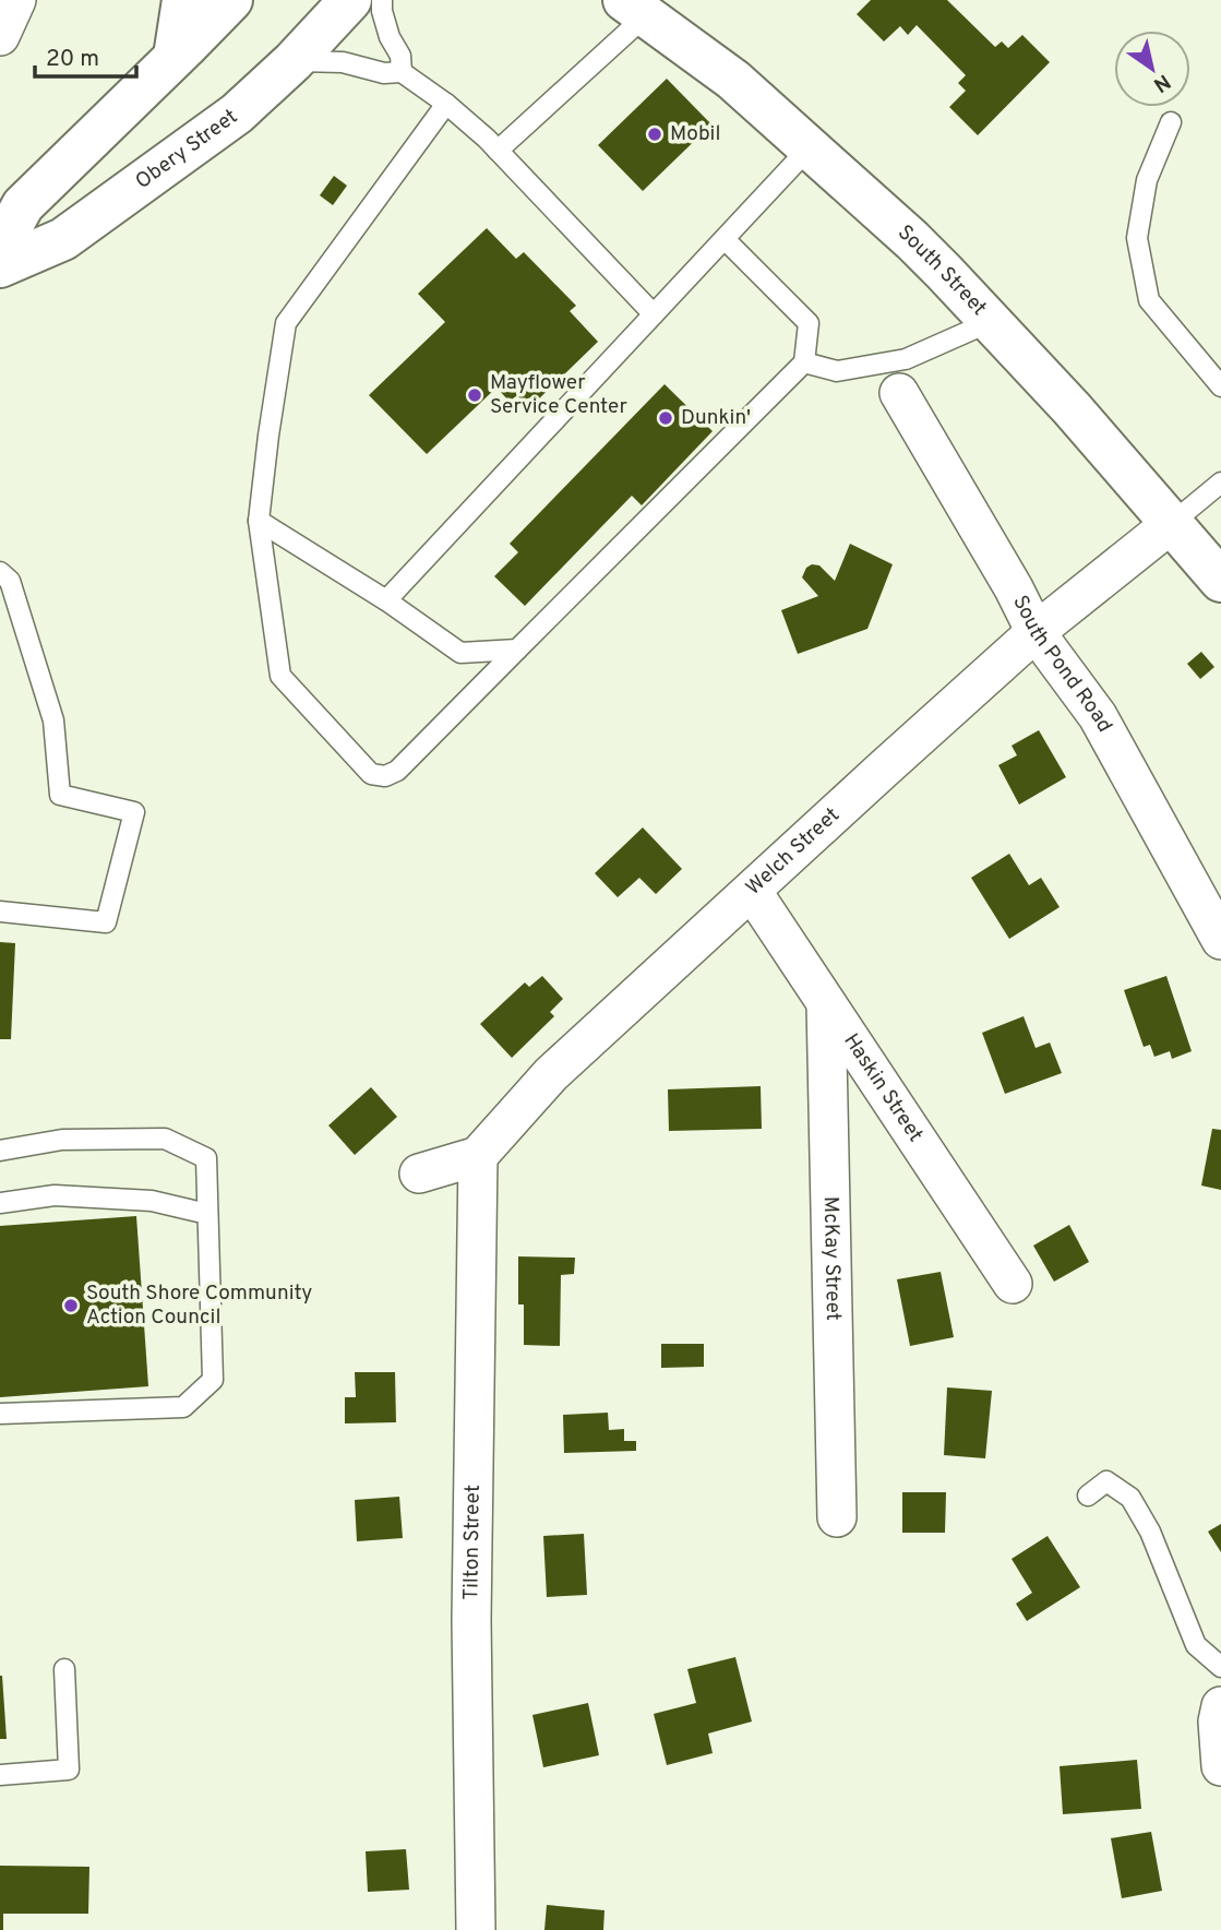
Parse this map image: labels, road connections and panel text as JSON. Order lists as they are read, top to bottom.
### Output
{
  "streets": {
    "main road": ["Obery Street", "South Street"],
    "street": [
      "South Pond Road",
      "Welch Street",
      "Haskin Street",
      "McKay Street",
      "Tilton Street"
    ]
  },
  "crossings": [
    ["South Street", "Welch Street"],
    ["South Pond Road", "Welch Street"],
    ["Welch Street", "Haskin Street"],
    ["Welch Street", "Tilton Street"],
    ["Haskin Street", "McKay Street"]
  ],
  "places": [
    "Mobil",
    "Mayflower Service Center",
    "Dunkin'",
    "South Shore Community Action Council"
  ],
  "scale_bar": "20 m",
  "north": "bottom right"
}
